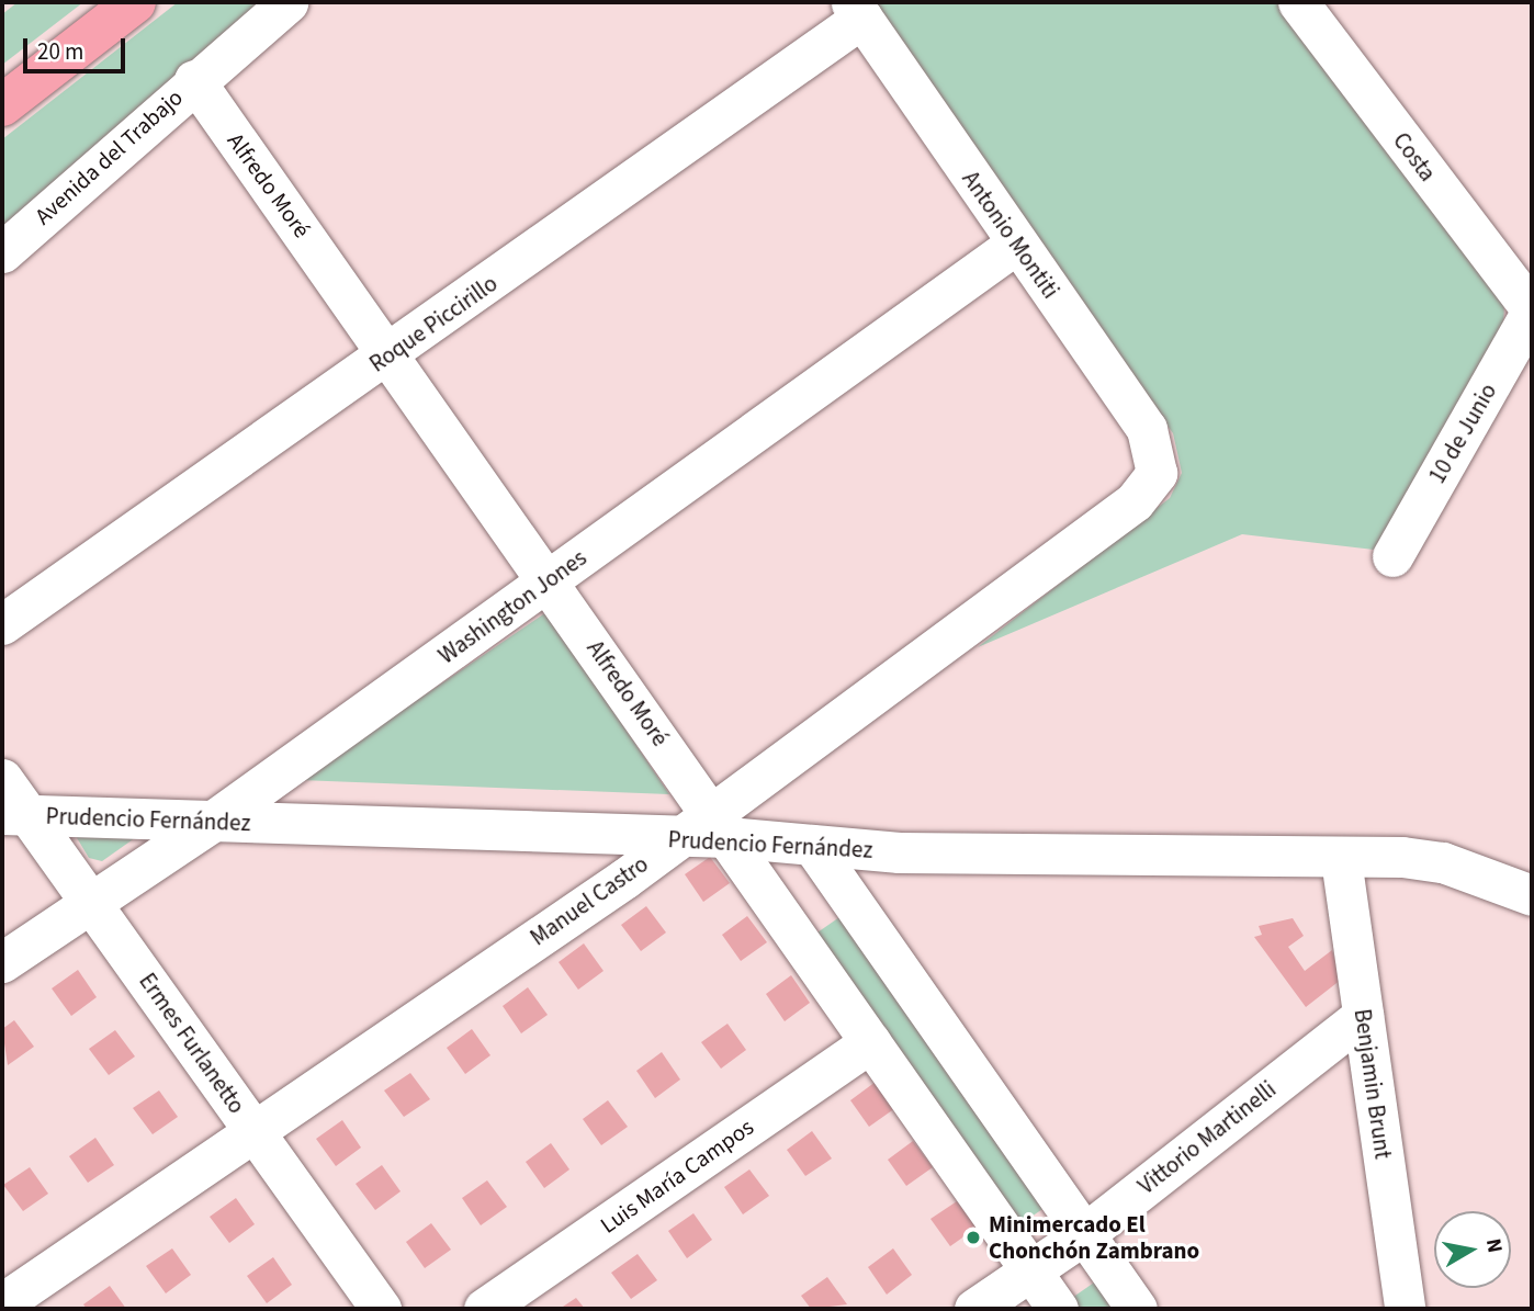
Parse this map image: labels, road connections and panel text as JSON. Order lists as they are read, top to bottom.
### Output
{
  "streets": {
    "street": [
      "Avenida del Trabajo",
      "Costa",
      "Alfredo Moré",
      "Antonio Montiti",
      "Roque Piccirillo",
      "10 de Junio",
      "Washington Jones",
      "Prudencio Fernández",
      "Manuel Castro",
      "Ermes Furlanetto",
      "Benjamin Brunt",
      "Vittorio Martinelli",
      "Luis María Campos"
    ]
  },
  "crossings": [
    ["Avenida del Trabajo", "Alfredo Moré"],
    ["Costa", "10 de Junio"],
    ["Alfredo Moré", "Antonio Montiti"],
    ["Alfredo Moré", "Roque Piccirillo"],
    ["Alfredo Moré", "Washington Jones"],
    ["Alfredo Moré", "Prudencio Fernández"],
    ["Alfredo Moré", "Vittorio Martinelli"],
    ["Alfredo Moré", "Luis María Campos"],
    ["Antonio Montiti", "Roque Piccirillo"],
    ["Antonio Montiti", "Washington Jones"],
    ["Antonio Montiti", "Prudencio Fernández"],
    ["Washington Jones", "Prudencio Fernández"],
    ["Washington Jones", "Ermes Furlanetto"],
    ["Prudencio Fernández", "Manuel Castro"],
    ["Prudencio Fernández", "Ermes Furlanetto"],
    ["Prudencio Fernández", "Benjamin Brunt"],
    ["Manuel Castro", "Ermes Furlanetto"],
    ["Benjamin Brunt", "Vittorio Martinelli"]
  ],
  "places": ["Minimercado El Chonchón Zambrano"],
  "scale_bar": "20 m",
  "north": "right"
}
